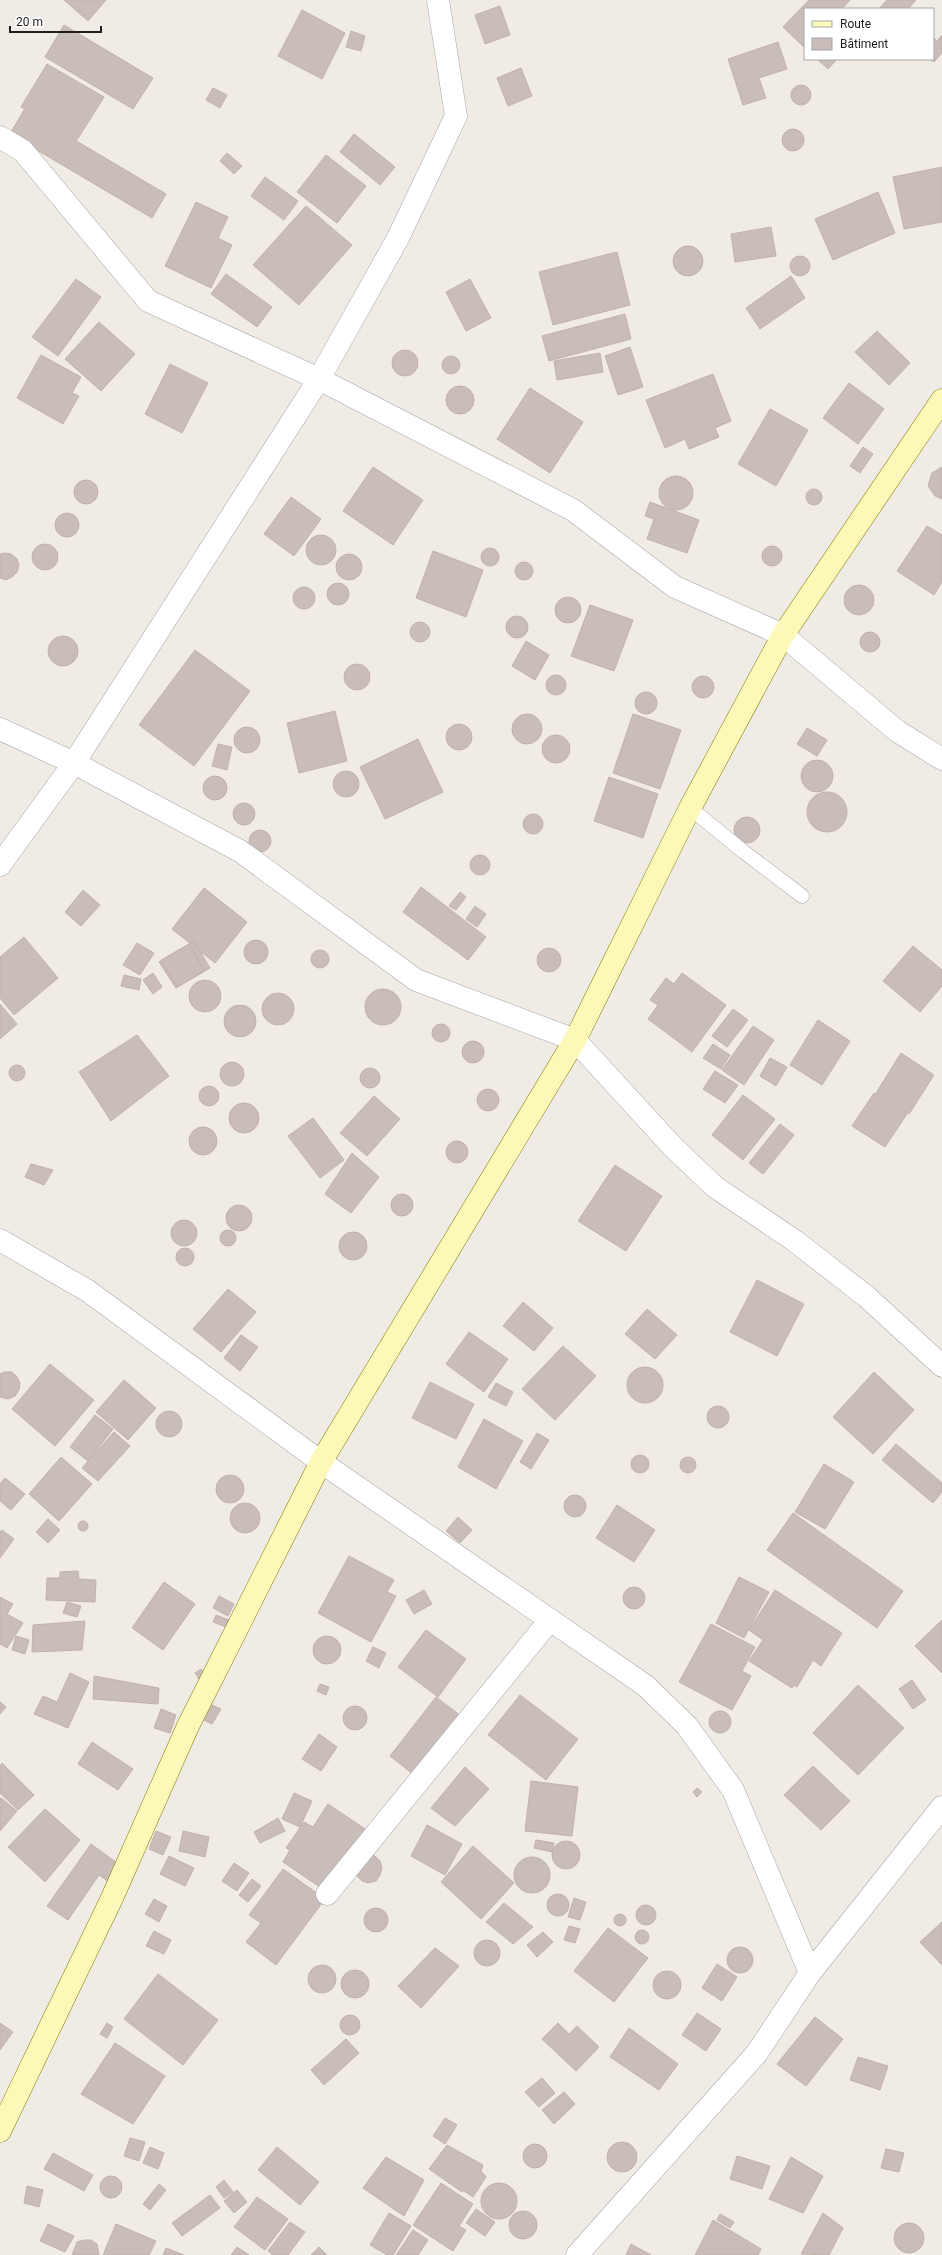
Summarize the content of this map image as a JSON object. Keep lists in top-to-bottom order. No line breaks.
{"legend":["Route","Bâtiment"],"scale_bar":"20 m"}
